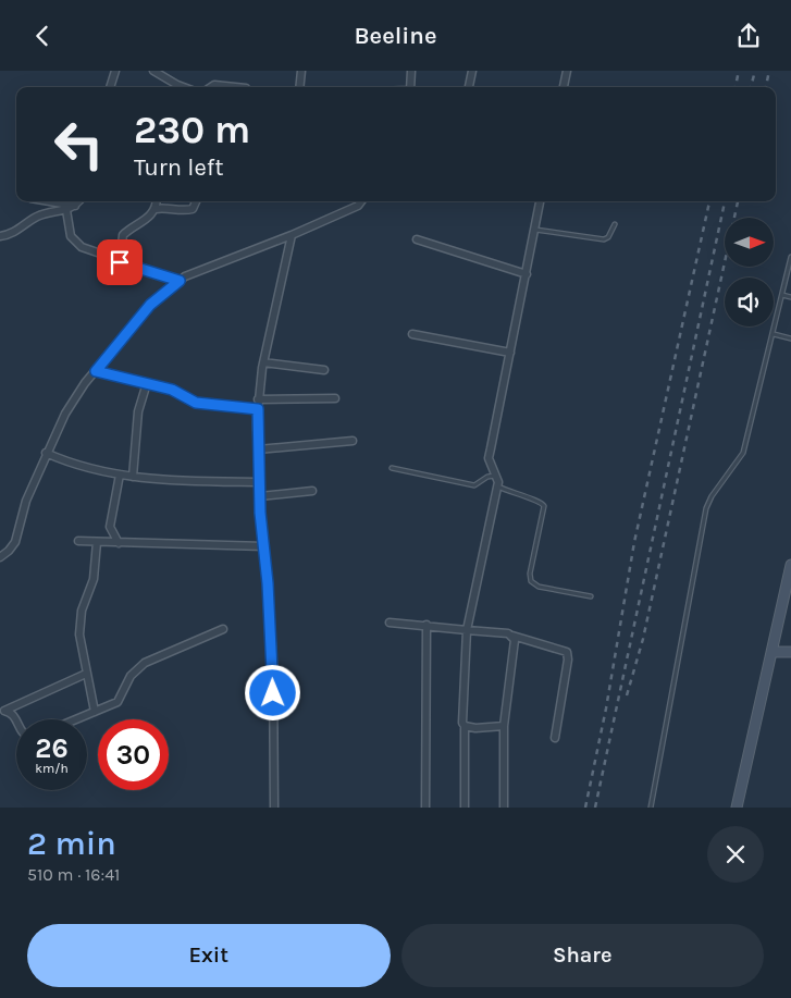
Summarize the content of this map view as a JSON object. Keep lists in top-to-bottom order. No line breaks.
{"north":"right","page":{"header":"Beeline","turn":["230 m","Turn left"],"speed":"26 km/h","limit":"30","heading":["2 min","510 m · 16:41"],"buttons":["Exit","Share"]}}
